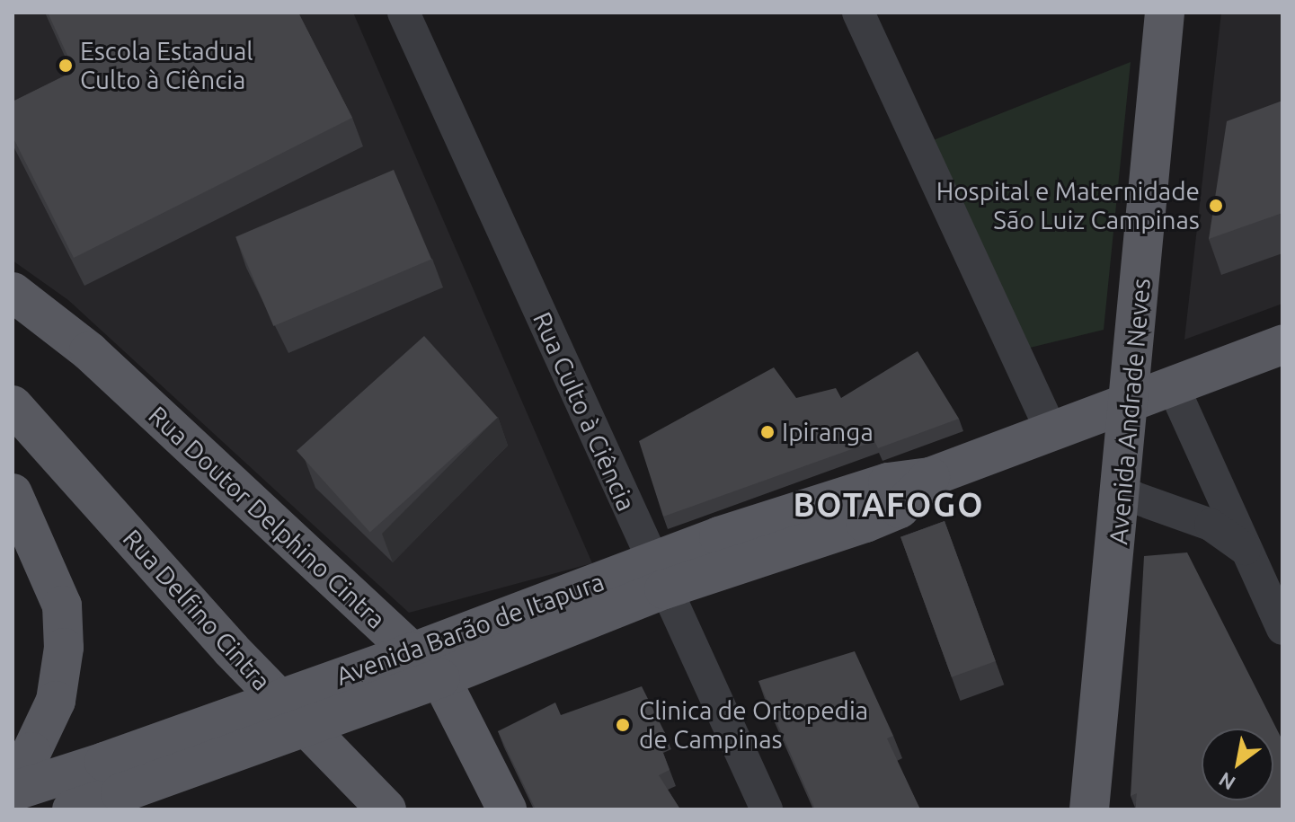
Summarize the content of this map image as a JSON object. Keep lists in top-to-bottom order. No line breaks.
{"streets":{"main road":["Avenida Andrade Neves","Rua Doutor Delphino Cintra","Rua Delfino Cintra","Avenida Barão de Itapura"],"street":["Rua Culto à Ciência"]},"crossings":[["Rua Culto à Ciência","Avenida Barão de Itapura"],["Avenida Andrade Neves","Avenida Barão de Itapura"],["Rua Doutor Delphino Cintra","Avenida Barão de Itapura"]],"districts":["BOTAFOGO"],"places":["Escola Estadual Culto à Ciência","Hospital e Maternidade São Luiz Campinas","Ipiranga","Clinica de Ortopedia de Campinas"],"north":"bottom left"}
